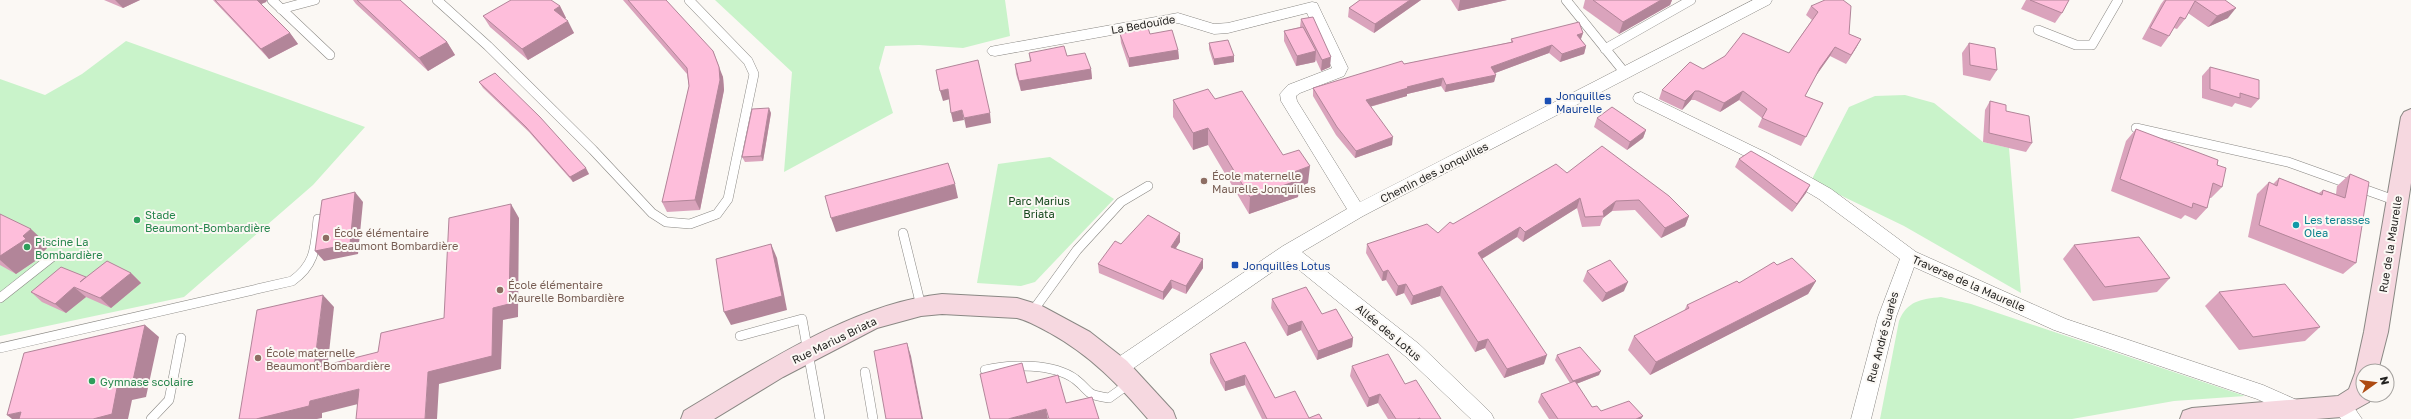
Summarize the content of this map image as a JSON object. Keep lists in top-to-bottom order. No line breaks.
{"streets":{"street":["La Bedouïde","Chemin des Jonquilles","Rue de la Maurelle","Traverse de la Maurelle","Allée des Lotus","Rue André Suarès","Rue Marius Briata"]},"crossings":[["La Bedouïde","Chemin des Jonquilles"],["Chemin des Jonquilles","Allée des Lotus"],["Chemin des Jonquilles","Rue Marius Briata"],["Traverse de la Maurelle","Rue André Suarès"]],"parks":["Parc Marius Briata"],"places":{"transit":["Jonquilles Maurelle","Jonquilles Lotus"],"other":["École maternelle Maurelle Jonquilles","Stade Beaumont-Bombardière","Les terasses Olea","École élémentaire Beaumont Bombardière","Piscine La Bombardière","École élémentaire Maurelle Bombardière","École maternelle Beaumont Bombardière","Gymnase scolaire"]},"north":"right"}
